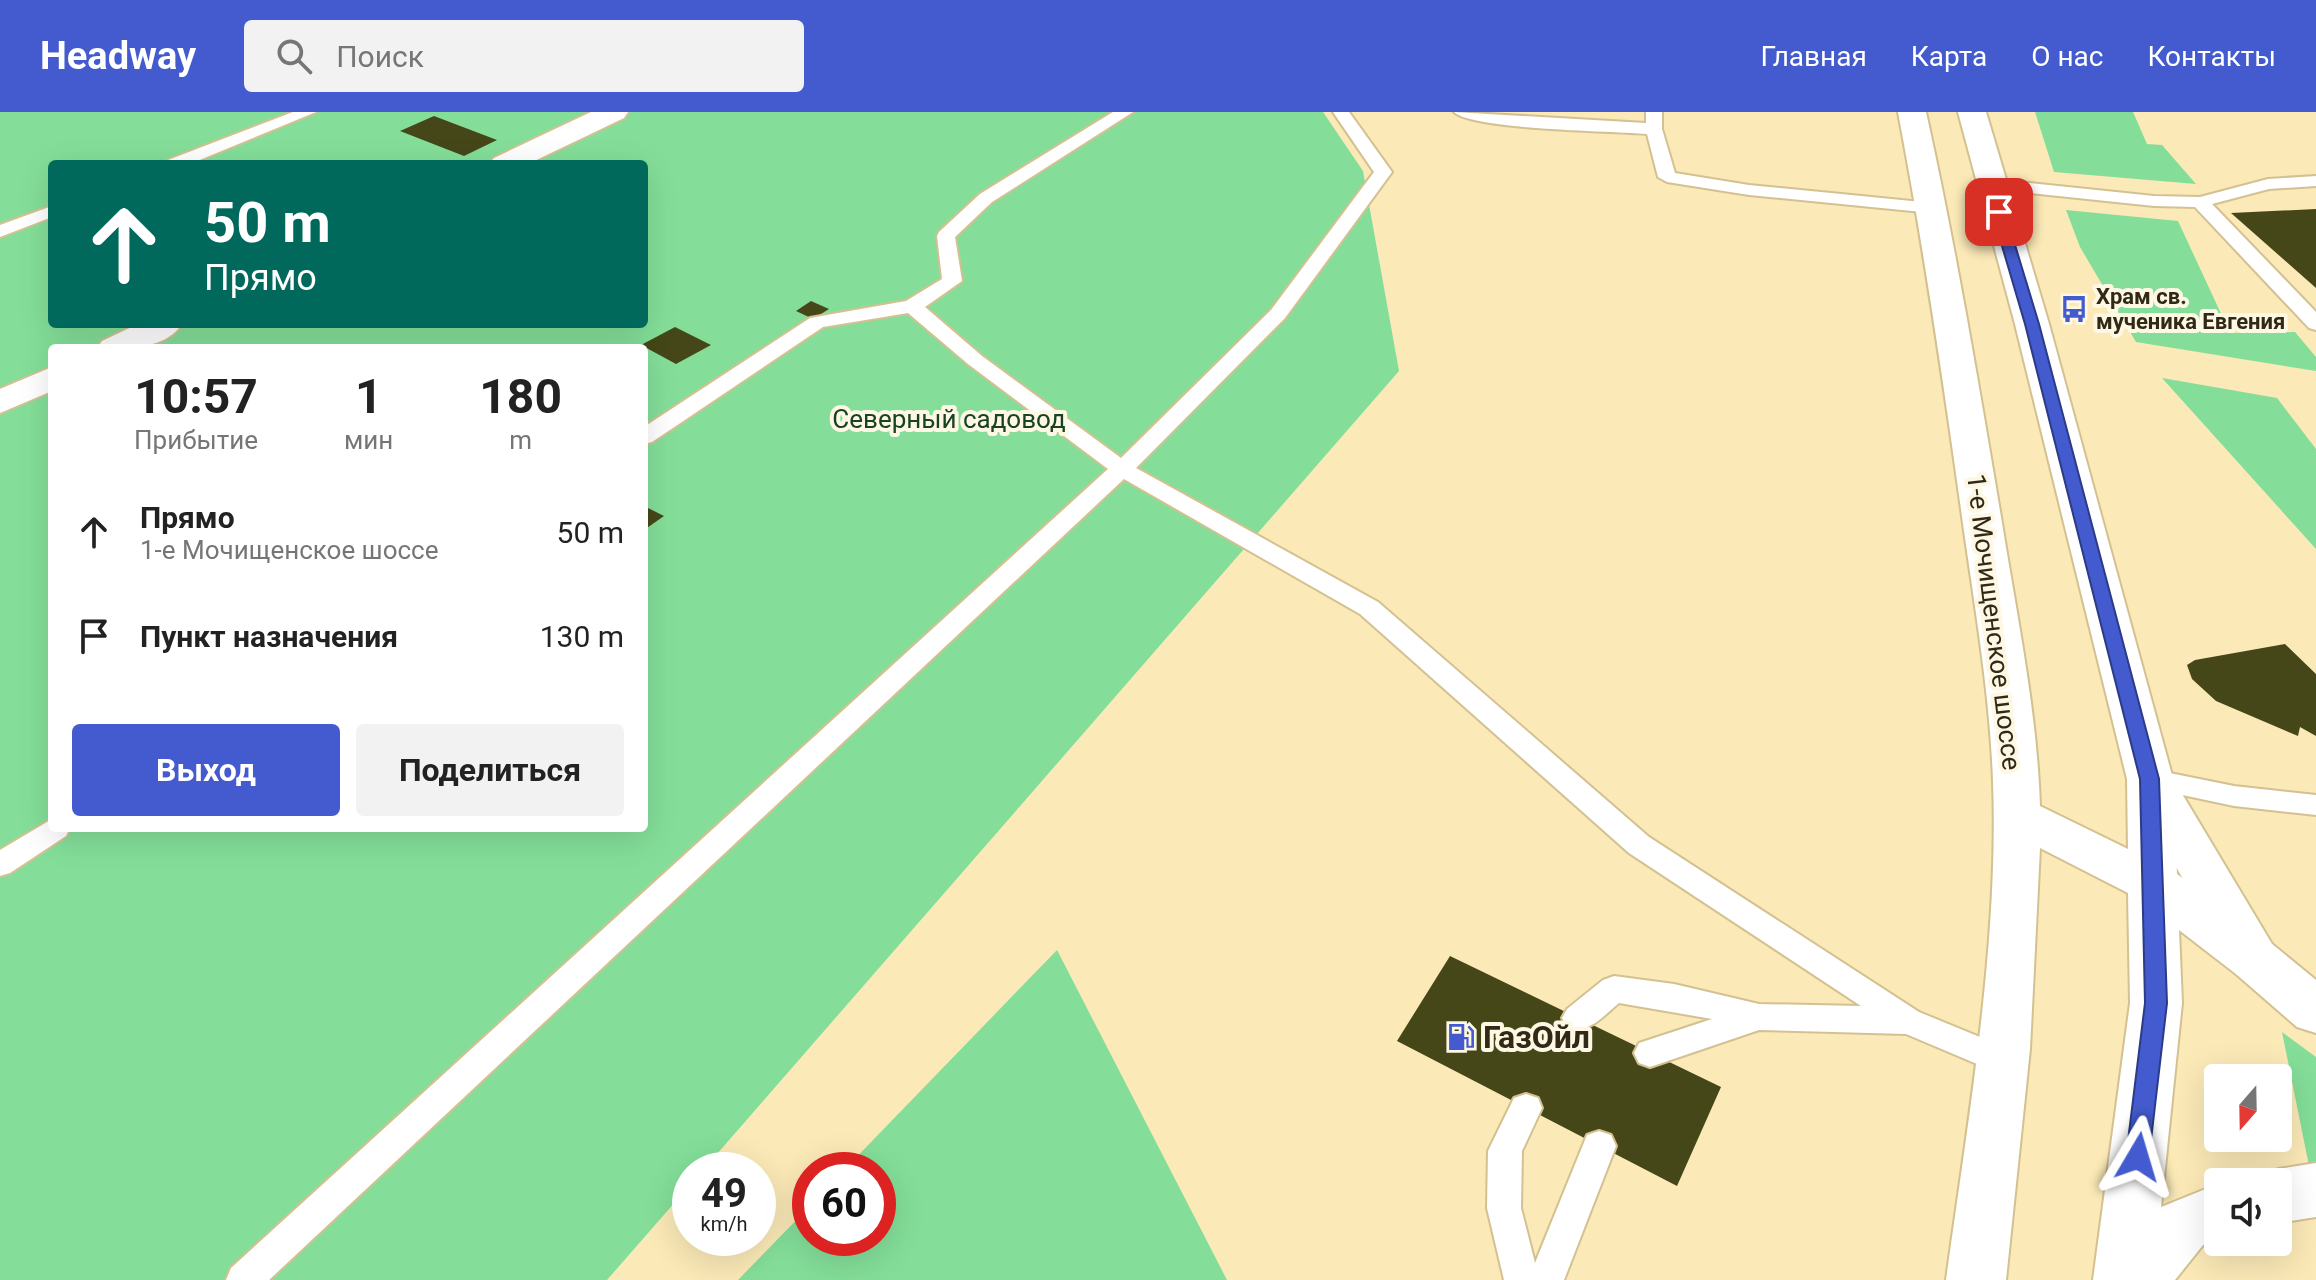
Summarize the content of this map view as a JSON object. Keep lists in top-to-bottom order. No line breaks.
{"streets":{"main road":["1-е Мочищенское шоссе"]},"parks":["Северный садовод"],"places":{"bus stop":["Храм св. мученика Евгения"],"fuel station":["ГазОйл"]},"north":"bottom","page":{"header":"Headway","search":"Поиск","nav":["Главная","Карта","О нас","Контакты"],"turn":["50 m","Прямо"],"eta":["10:57","Прибытие","1","мин","180","m"],"list":[{"name":"Прямо","note":"1-е Мочищенское шоссе","value":"50 m"},{"name":"Пункт назначения","value":"130 m"}],"buttons":["Выход","Поделиться"],"speed":"49 km/h","limit":"60"}}
